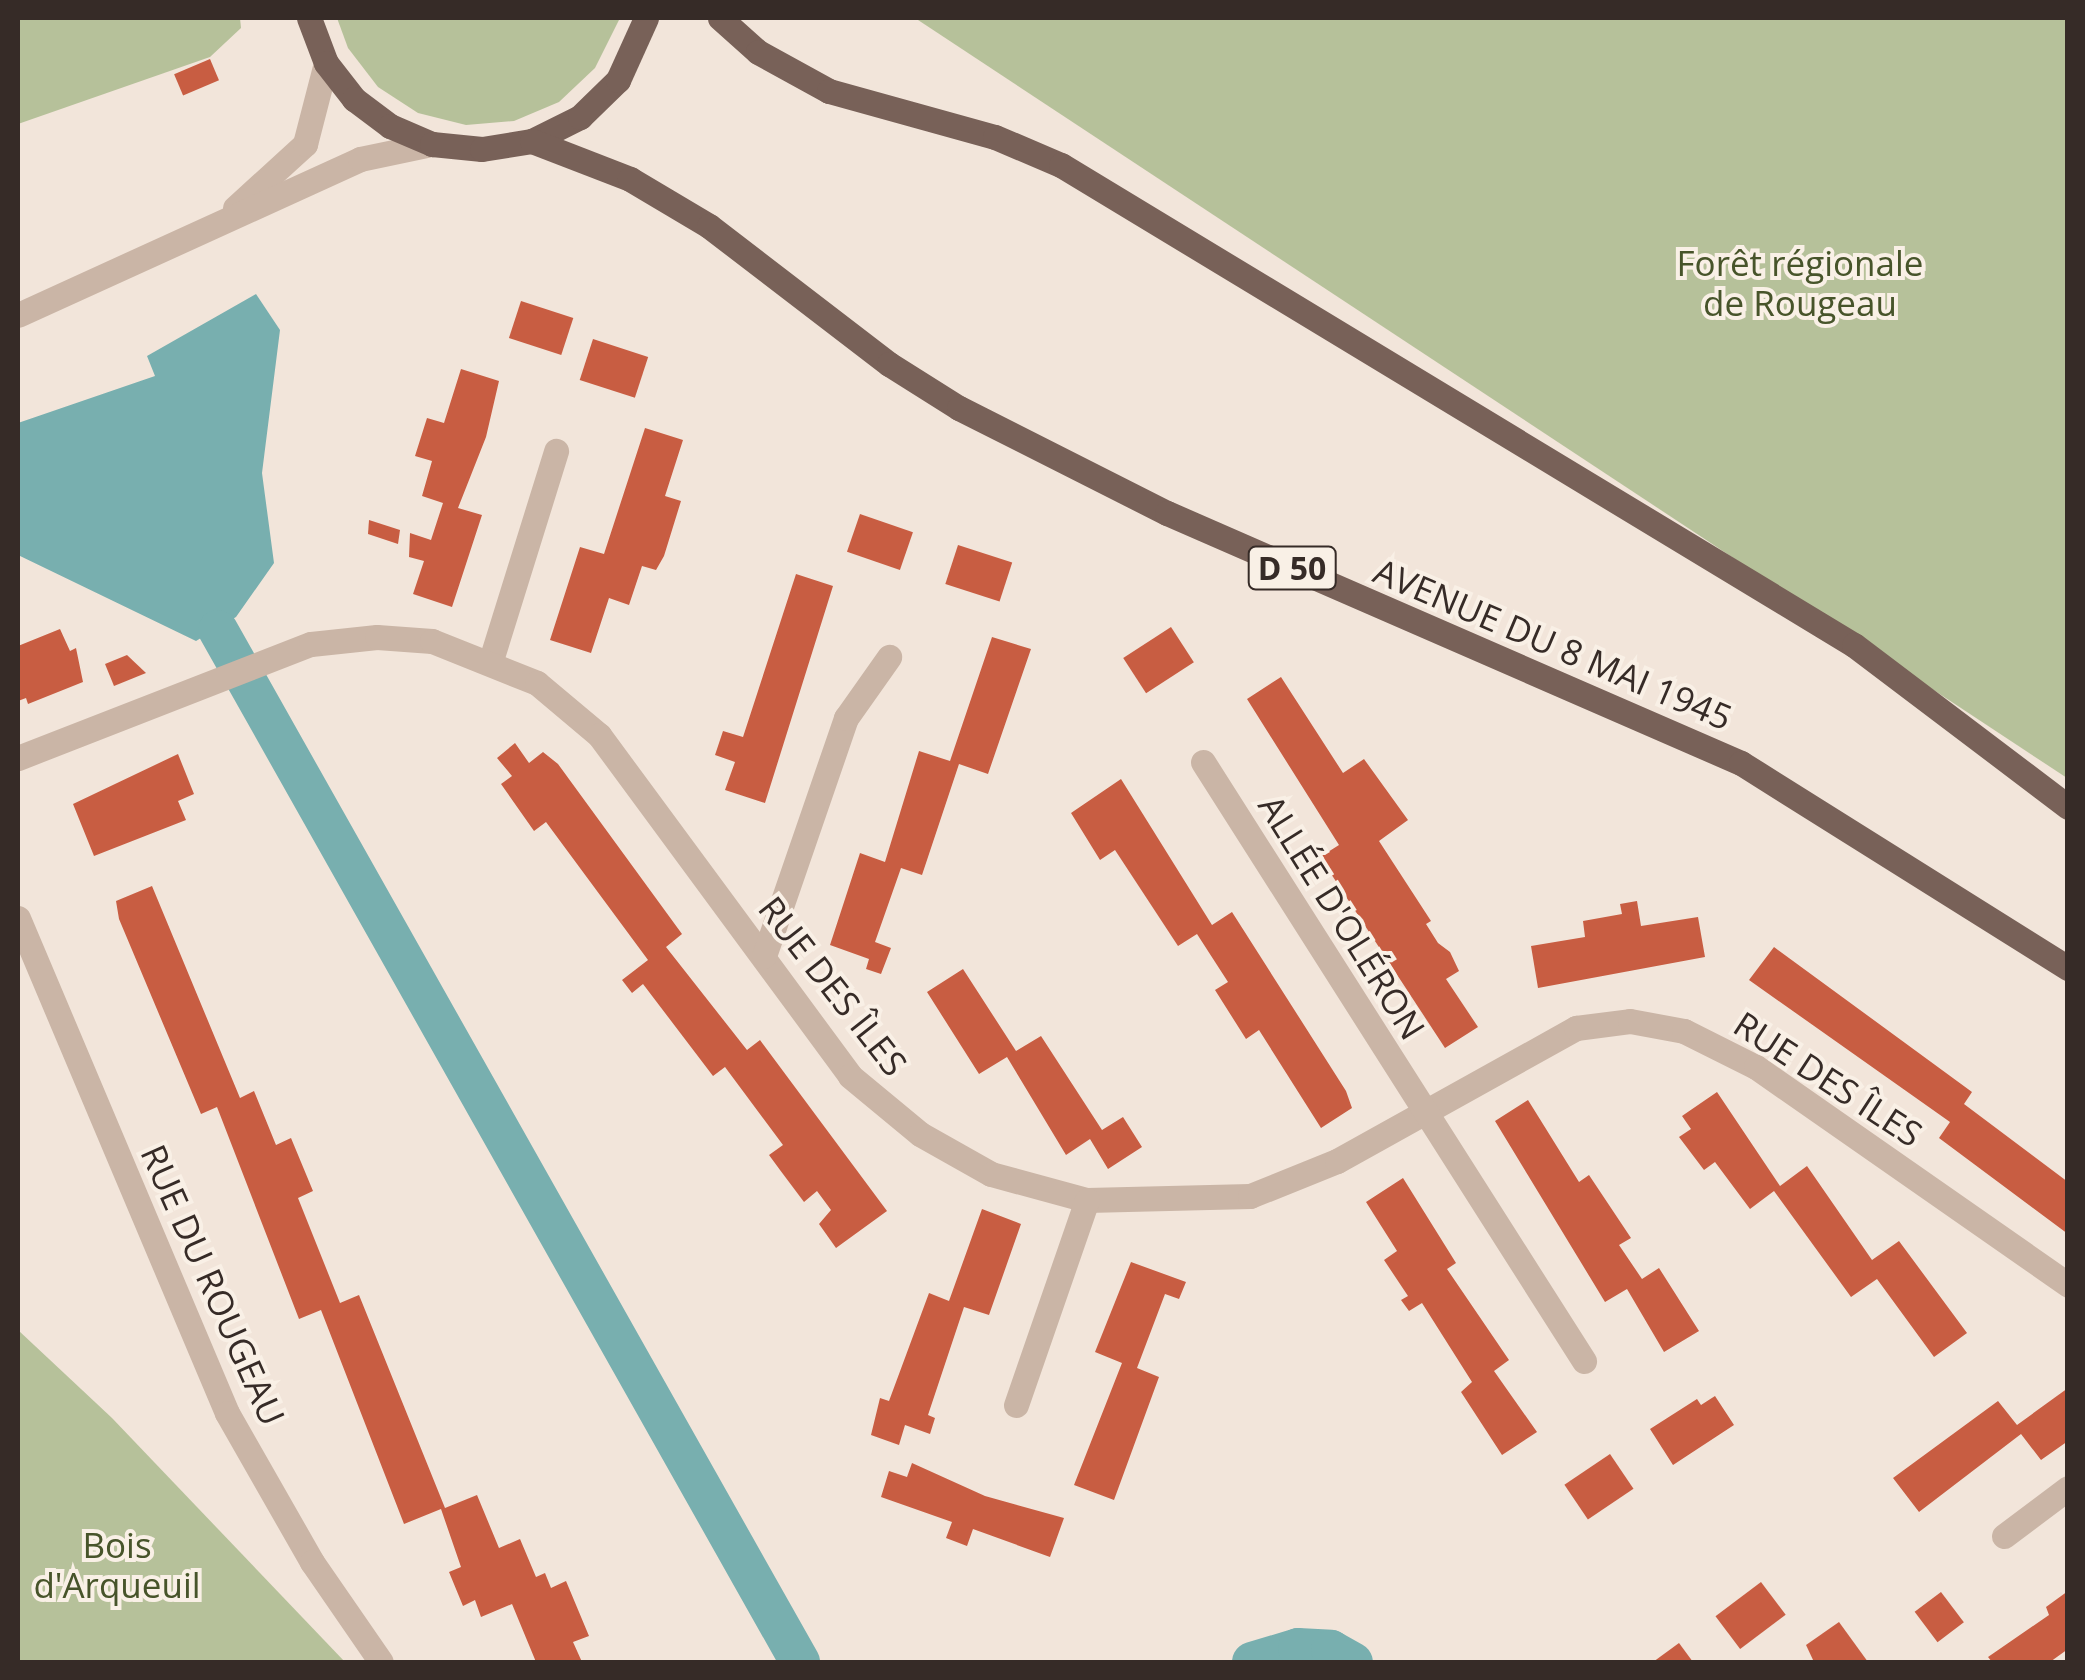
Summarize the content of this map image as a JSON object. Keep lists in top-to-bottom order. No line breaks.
{"streets":{"main road":["D 50","AVENUE DU 8 MAI 1945"],"street":["ALLÉE D'OLÉRON","RUE DES ÎLES","RUE DU ROUGEAU"]},"crossings":[["ALLÉE D'OLÉRON","RUE DES ÎLES"]],"parks":["Forêt régionale de Rougeau","Bois d'Arqueuil"]}
